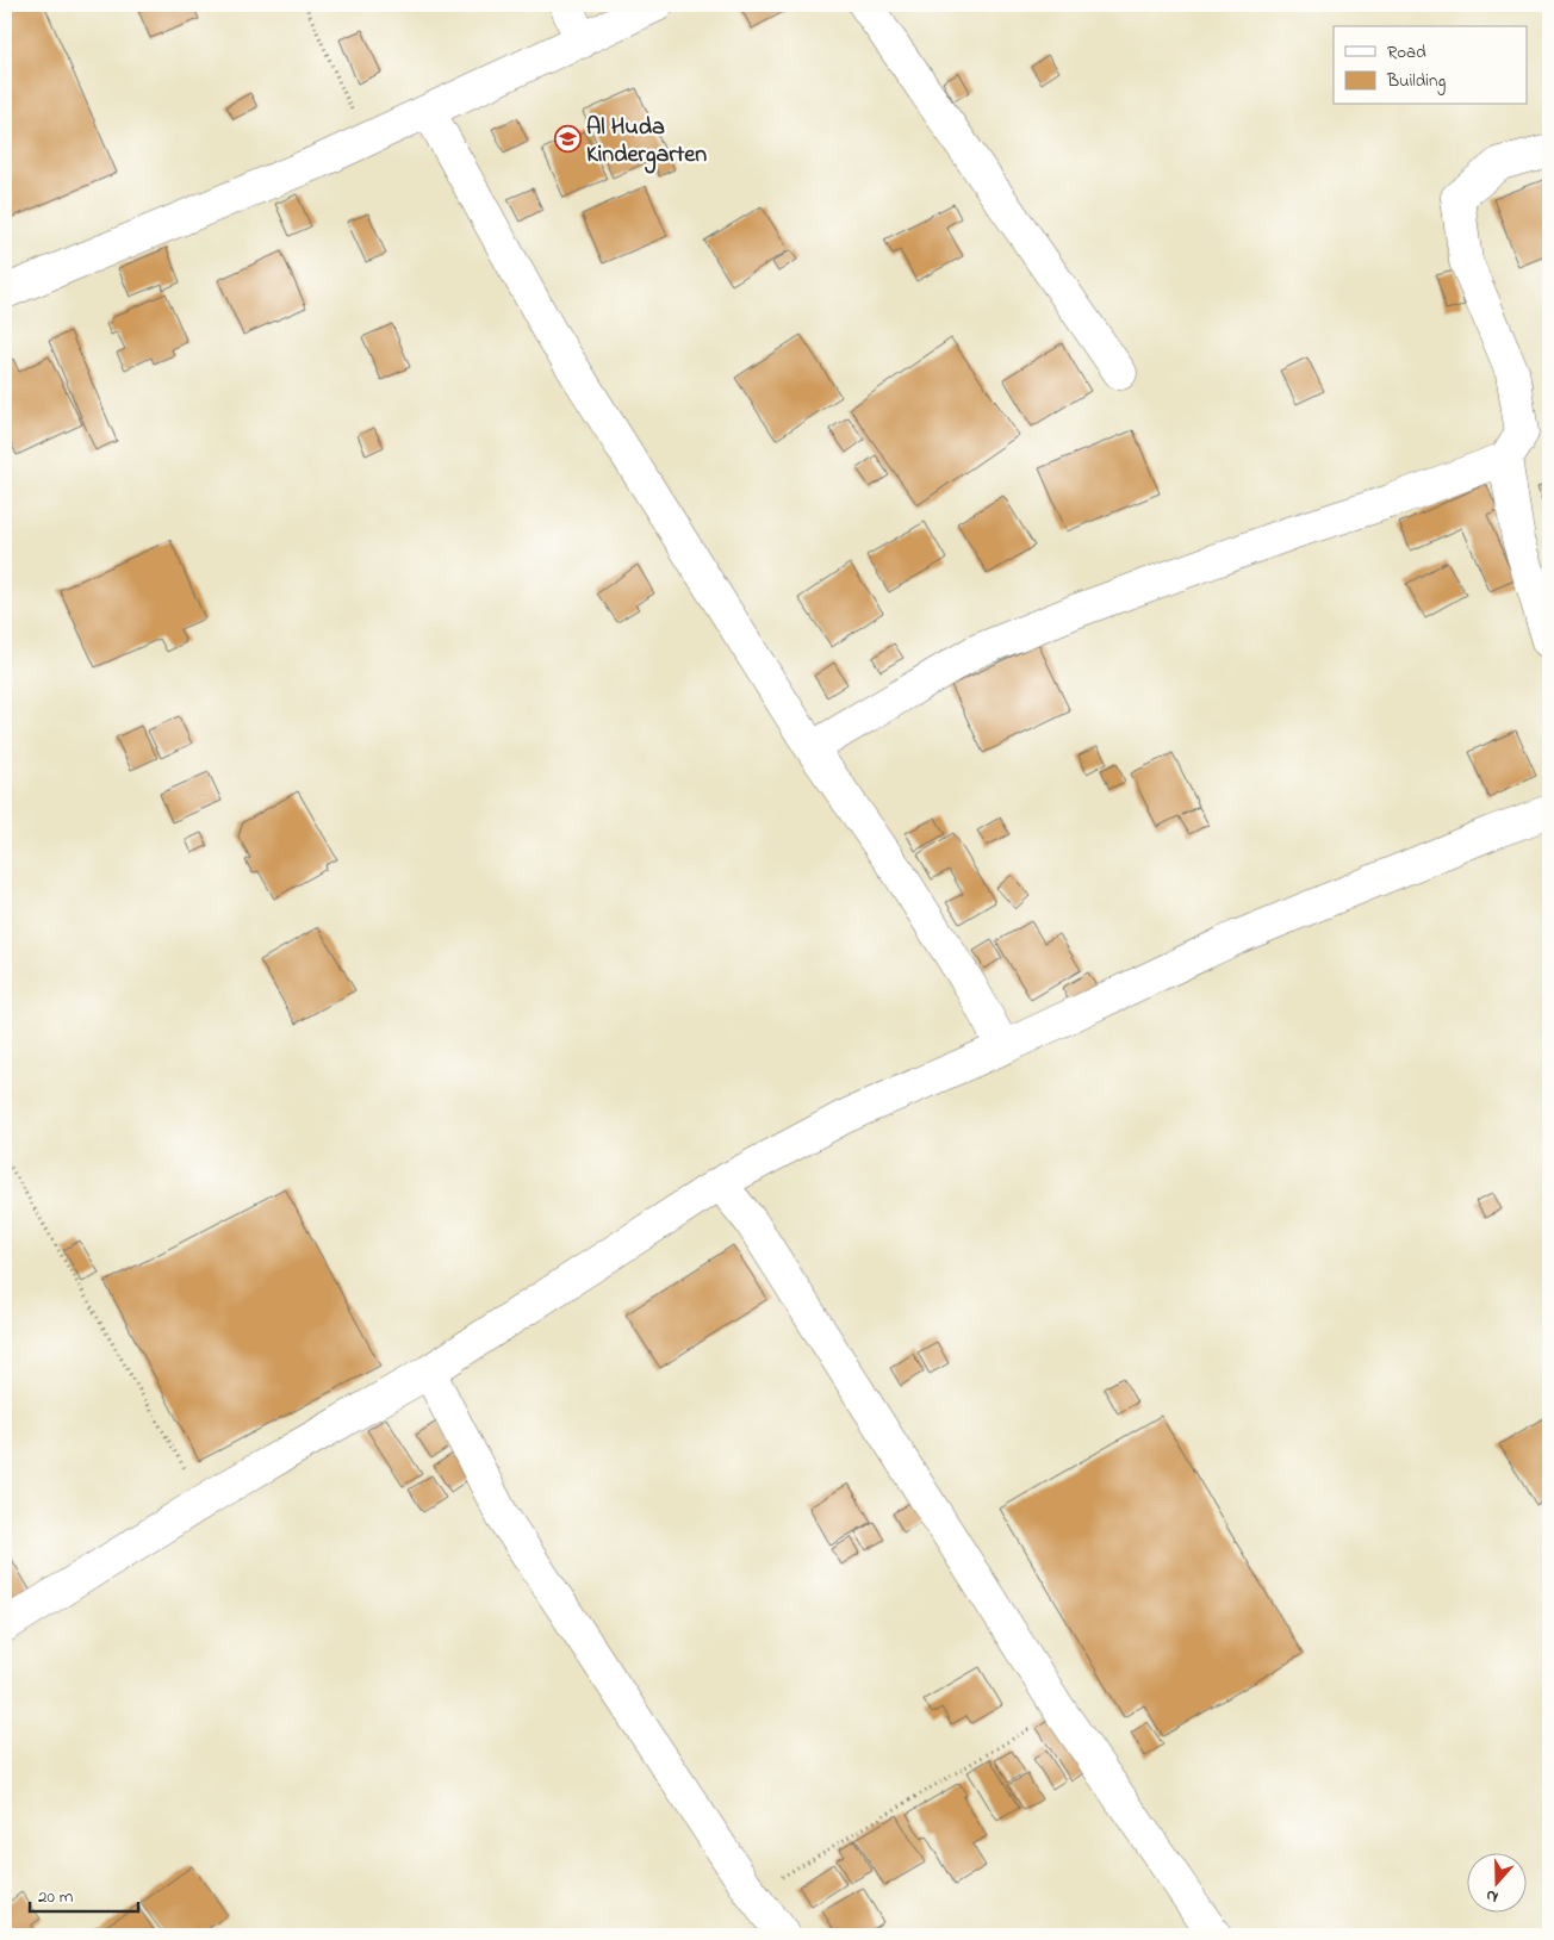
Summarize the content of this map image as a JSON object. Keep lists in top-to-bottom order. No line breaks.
{"places":{"school or university":["Al Huda Kindergarten"]},"legend":["Road","Building"],"scale_bar":"20 m","north":"bottom"}
